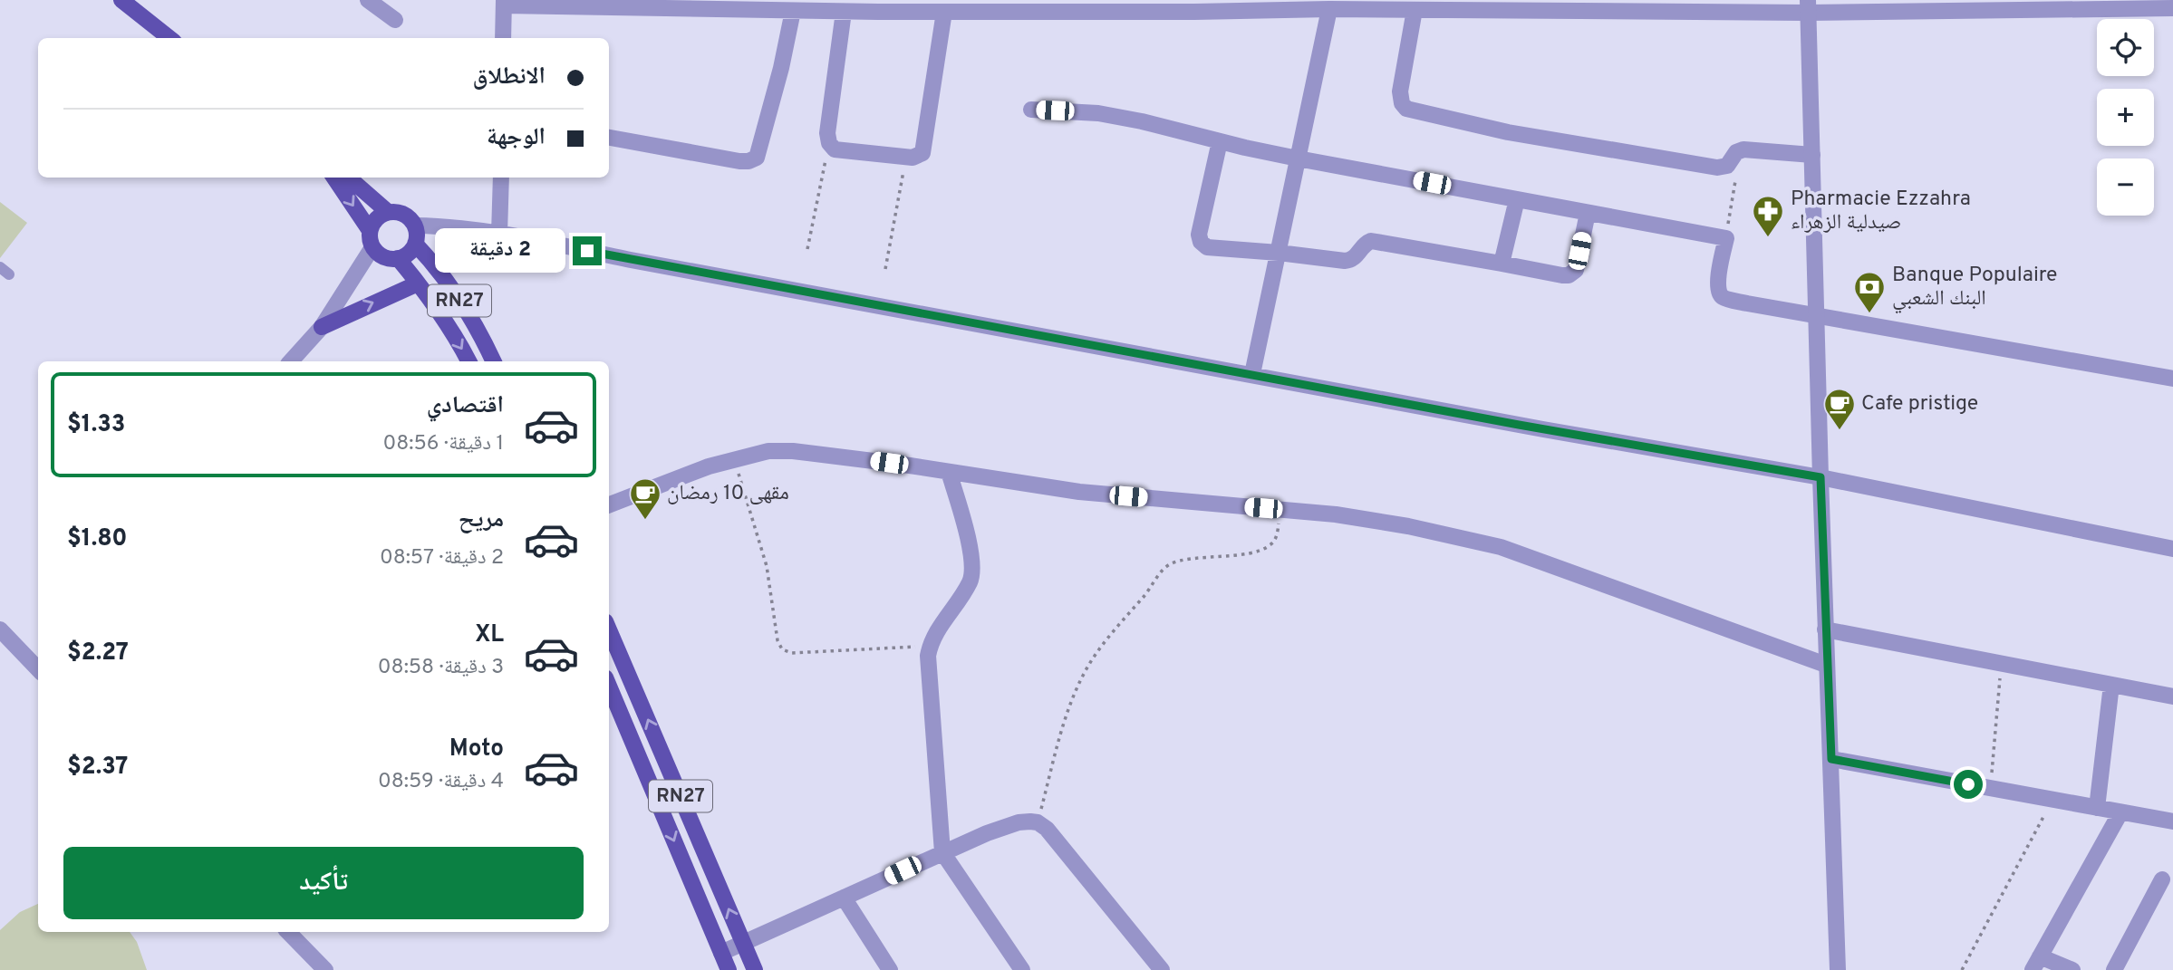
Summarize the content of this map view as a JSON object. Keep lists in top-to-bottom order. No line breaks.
{"streets":{"main road":["RN27"]},"places":{"pharmacy":["Pharmacie Ezzahra صيدلية الزهراء"],"bank":["Banque Populaire البنك الشعبي"],"cafe":["Cafe pristige","مقهى 10 رمضان"]},"page":{"map_buttons":["+","−"],"banner":["الانطلاق","الوجهة"],"bubble":"2 دقيقة","list":[{"name":"اقتصادي","note":"1 دقيقة · 08:56","value":"$1.33"},{"name":"مريح","note":"2 دقيقة · 08:57","value":"$1.80"},{"name":"XL","note":"3 دقيقة · 08:58","value":"$2.27"},{"name":"Moto","note":"4 دقيقة · 08:59","value":"$2.37"}],"buttons":"تأكيد"}}
